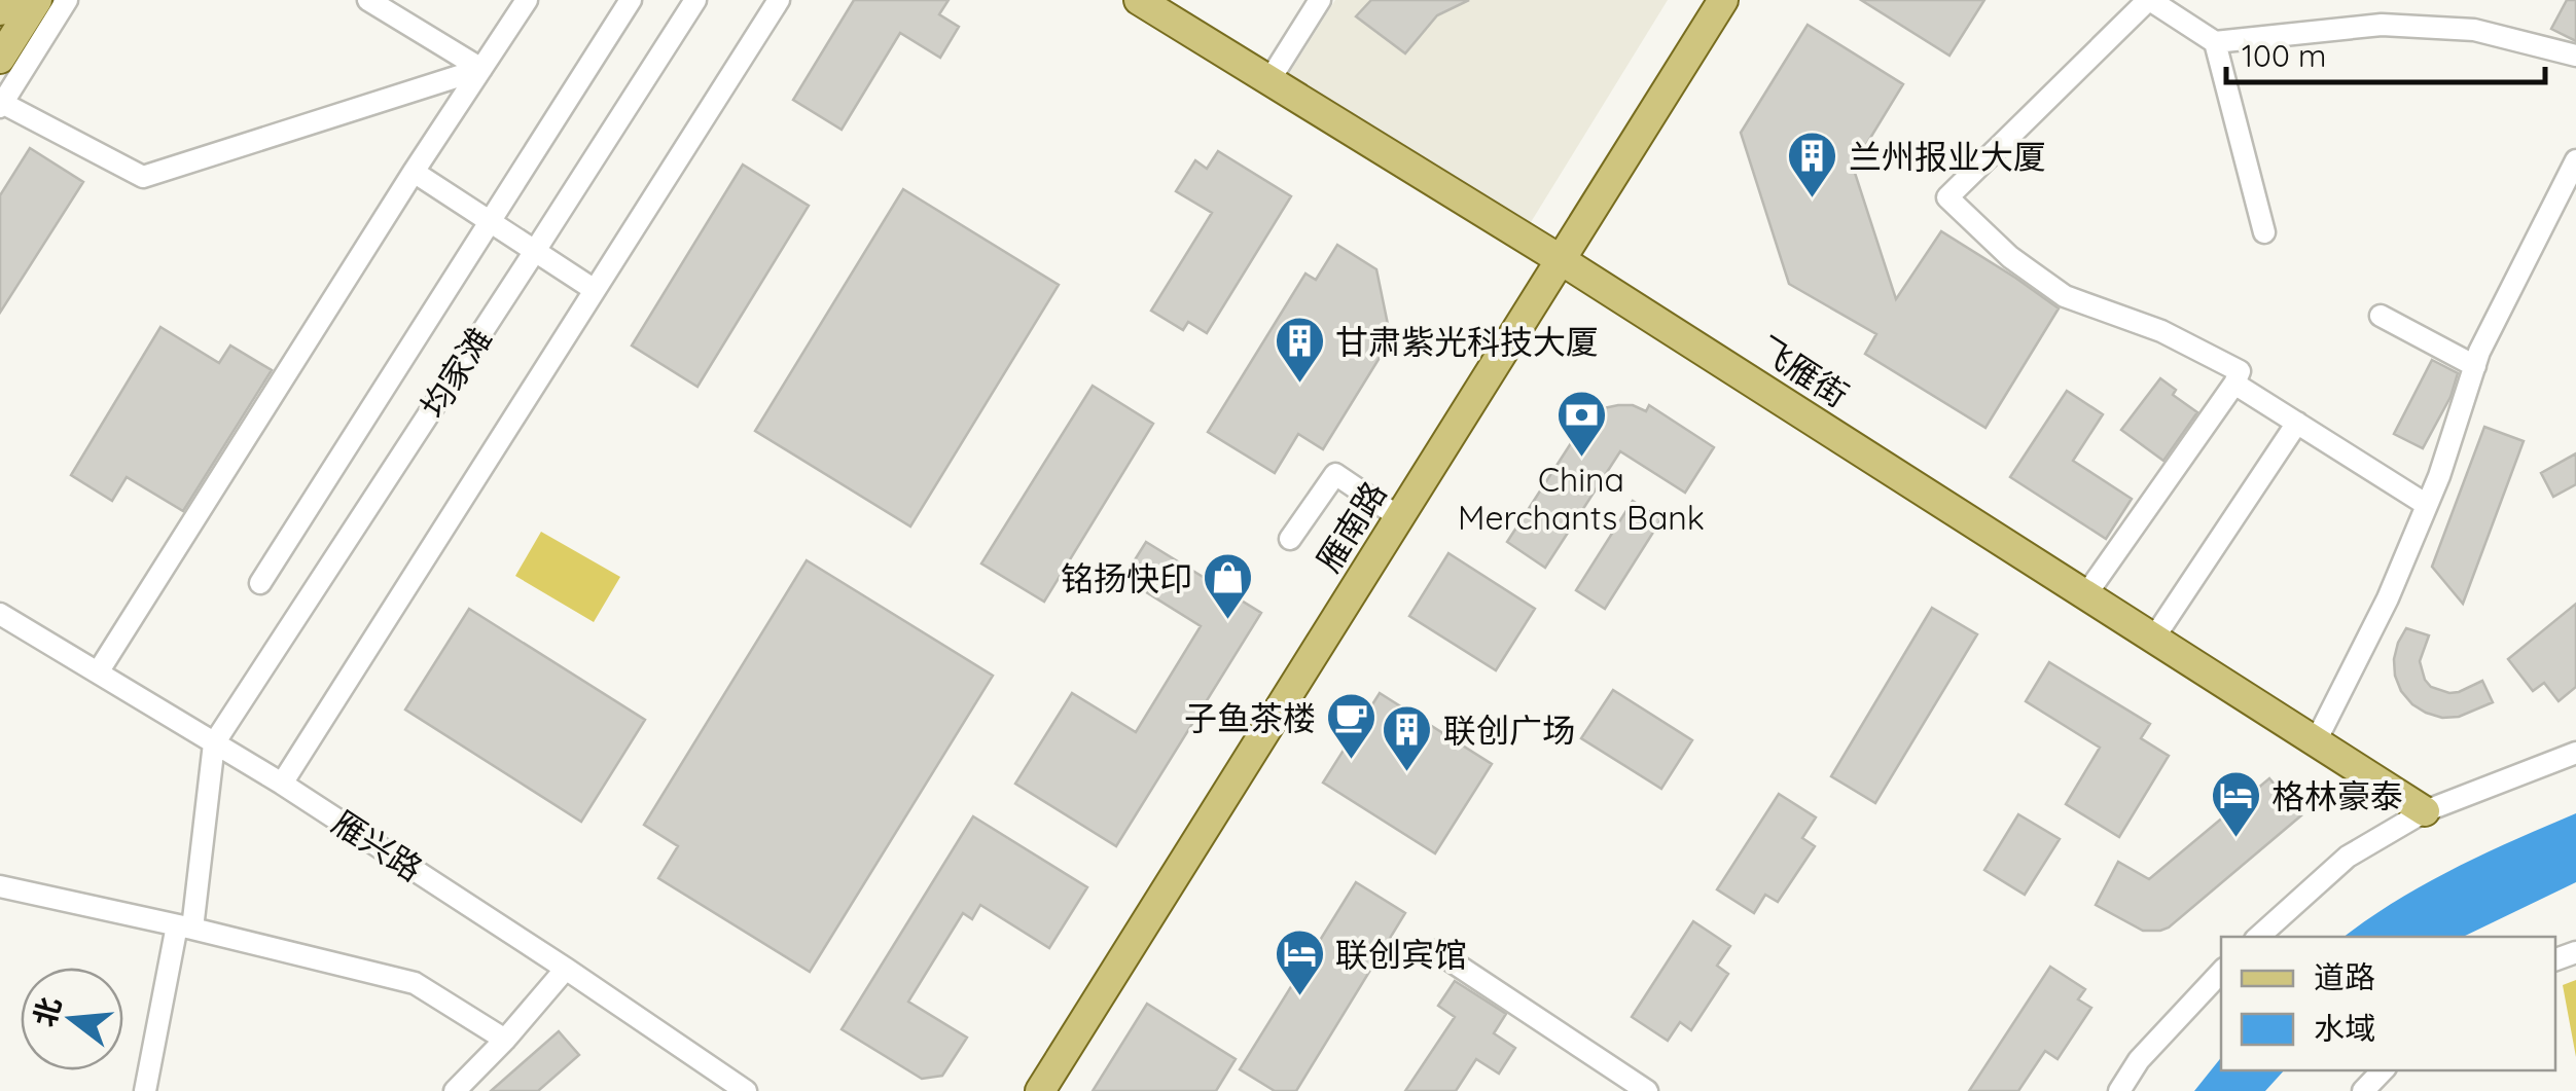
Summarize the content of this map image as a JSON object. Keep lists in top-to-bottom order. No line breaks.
{"streets":{"main road":["飞雁街","雁南路"],"street":["均家滩","雁兴路"]},"crossings":[["飞雁街","雁南路"],["均家滩","雁兴路"]],"places":{"building":["兰州报业大厦","甘肃紫光科技大厦","联创广场"],"bank":["China Merchants Bank"],"shop":["铭扬快印"],"cafe":["子鱼茶楼"],"hotel":["格林豪泰","联创宾馆"]},"legend":["道路","水域"],"scale_bar":"100 m","north":"left"}
